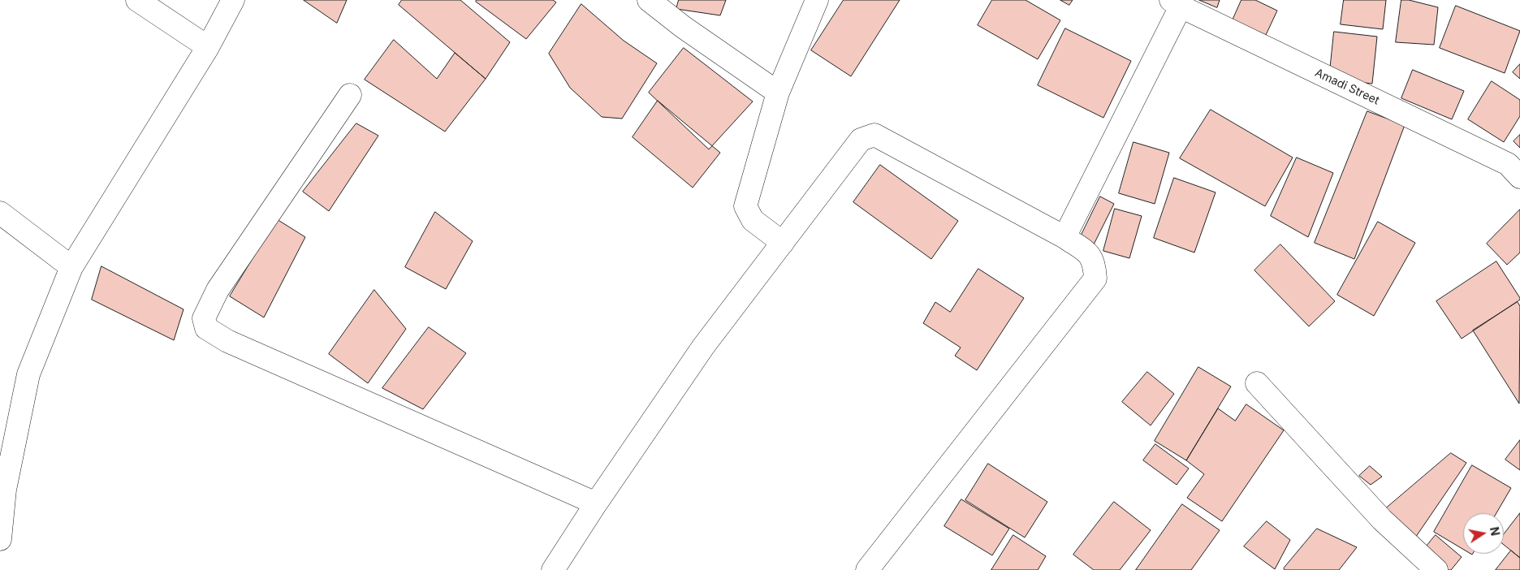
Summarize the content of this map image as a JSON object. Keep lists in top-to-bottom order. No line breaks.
{"streets":{"street":["Amadi Street"]},"north":"right"}
